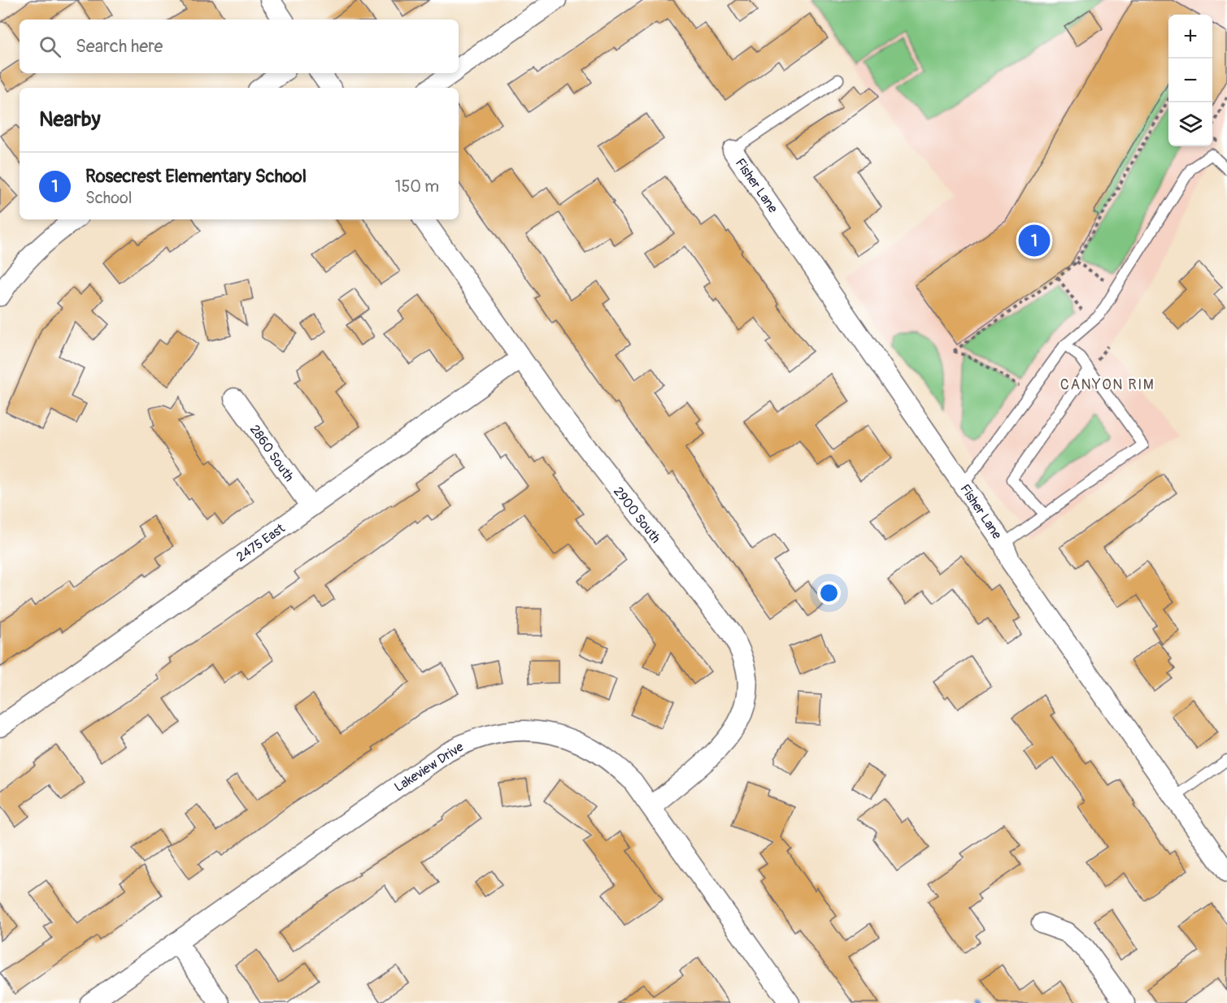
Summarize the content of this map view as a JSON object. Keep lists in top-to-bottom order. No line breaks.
{"streets":{"street":["Fisher Lane","2860 South","2900 South","2475 East","Lakeview Drive"]},"crossings":[["2860 South","2475 East"],["2900 South","2475 East"],["2900 South","Lakeview Drive"]],"districts":["CANYON RIM"],"page":{"map_buttons":["+","−"],"search":"Search here","heading":"Nearby","list":[{"mark":"1","name":"Rosecrest Elementary School","note":"School","value":"150 m"}],"pins":"1"}}
